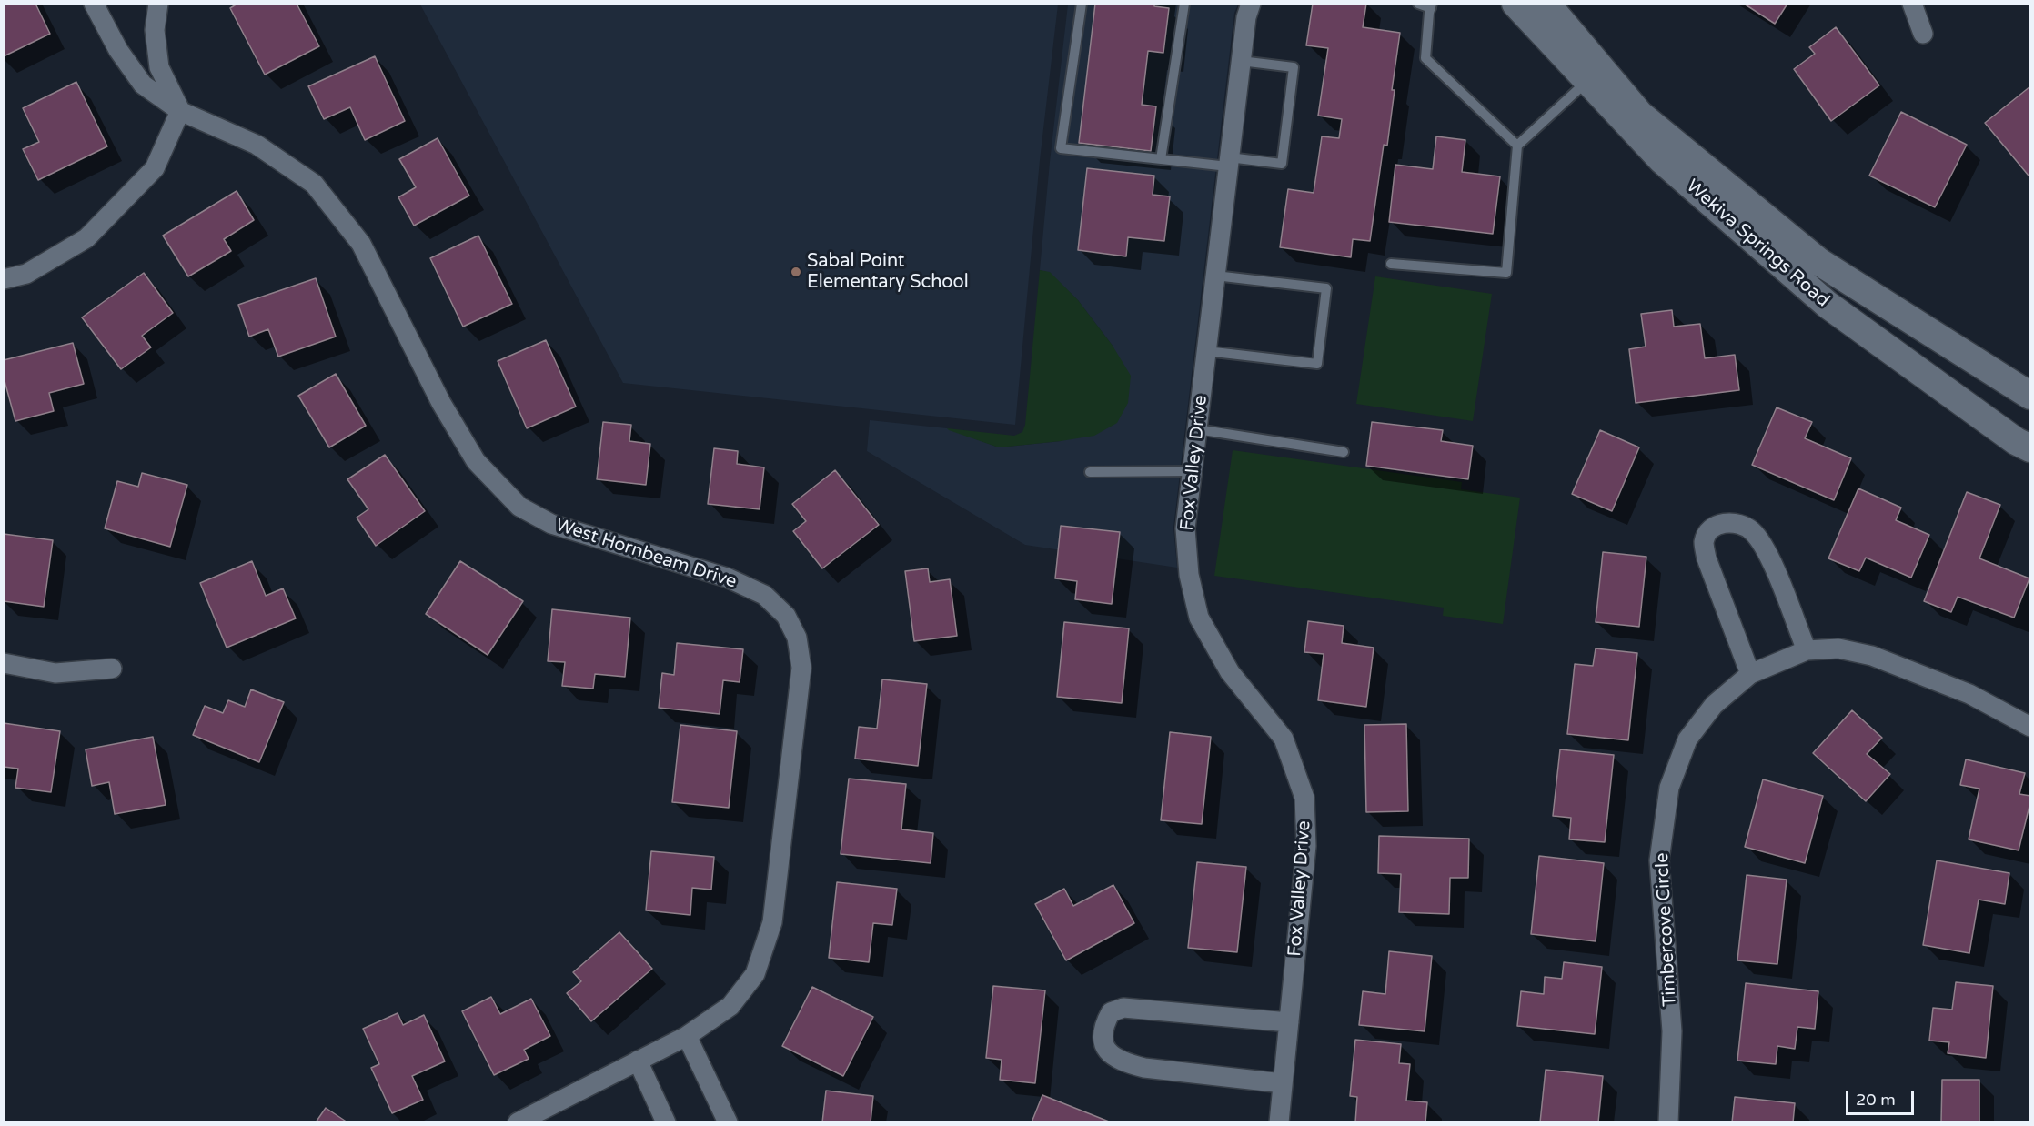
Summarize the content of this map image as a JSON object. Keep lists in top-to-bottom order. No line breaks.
{"streets":{"main road":["Wekiva Springs Road"],"street":["Fox Valley Drive","West Hornbeam Drive","Timbercove Circle"]},"places":["Sabal Point Elementary School"],"scale_bar":"20 m"}
